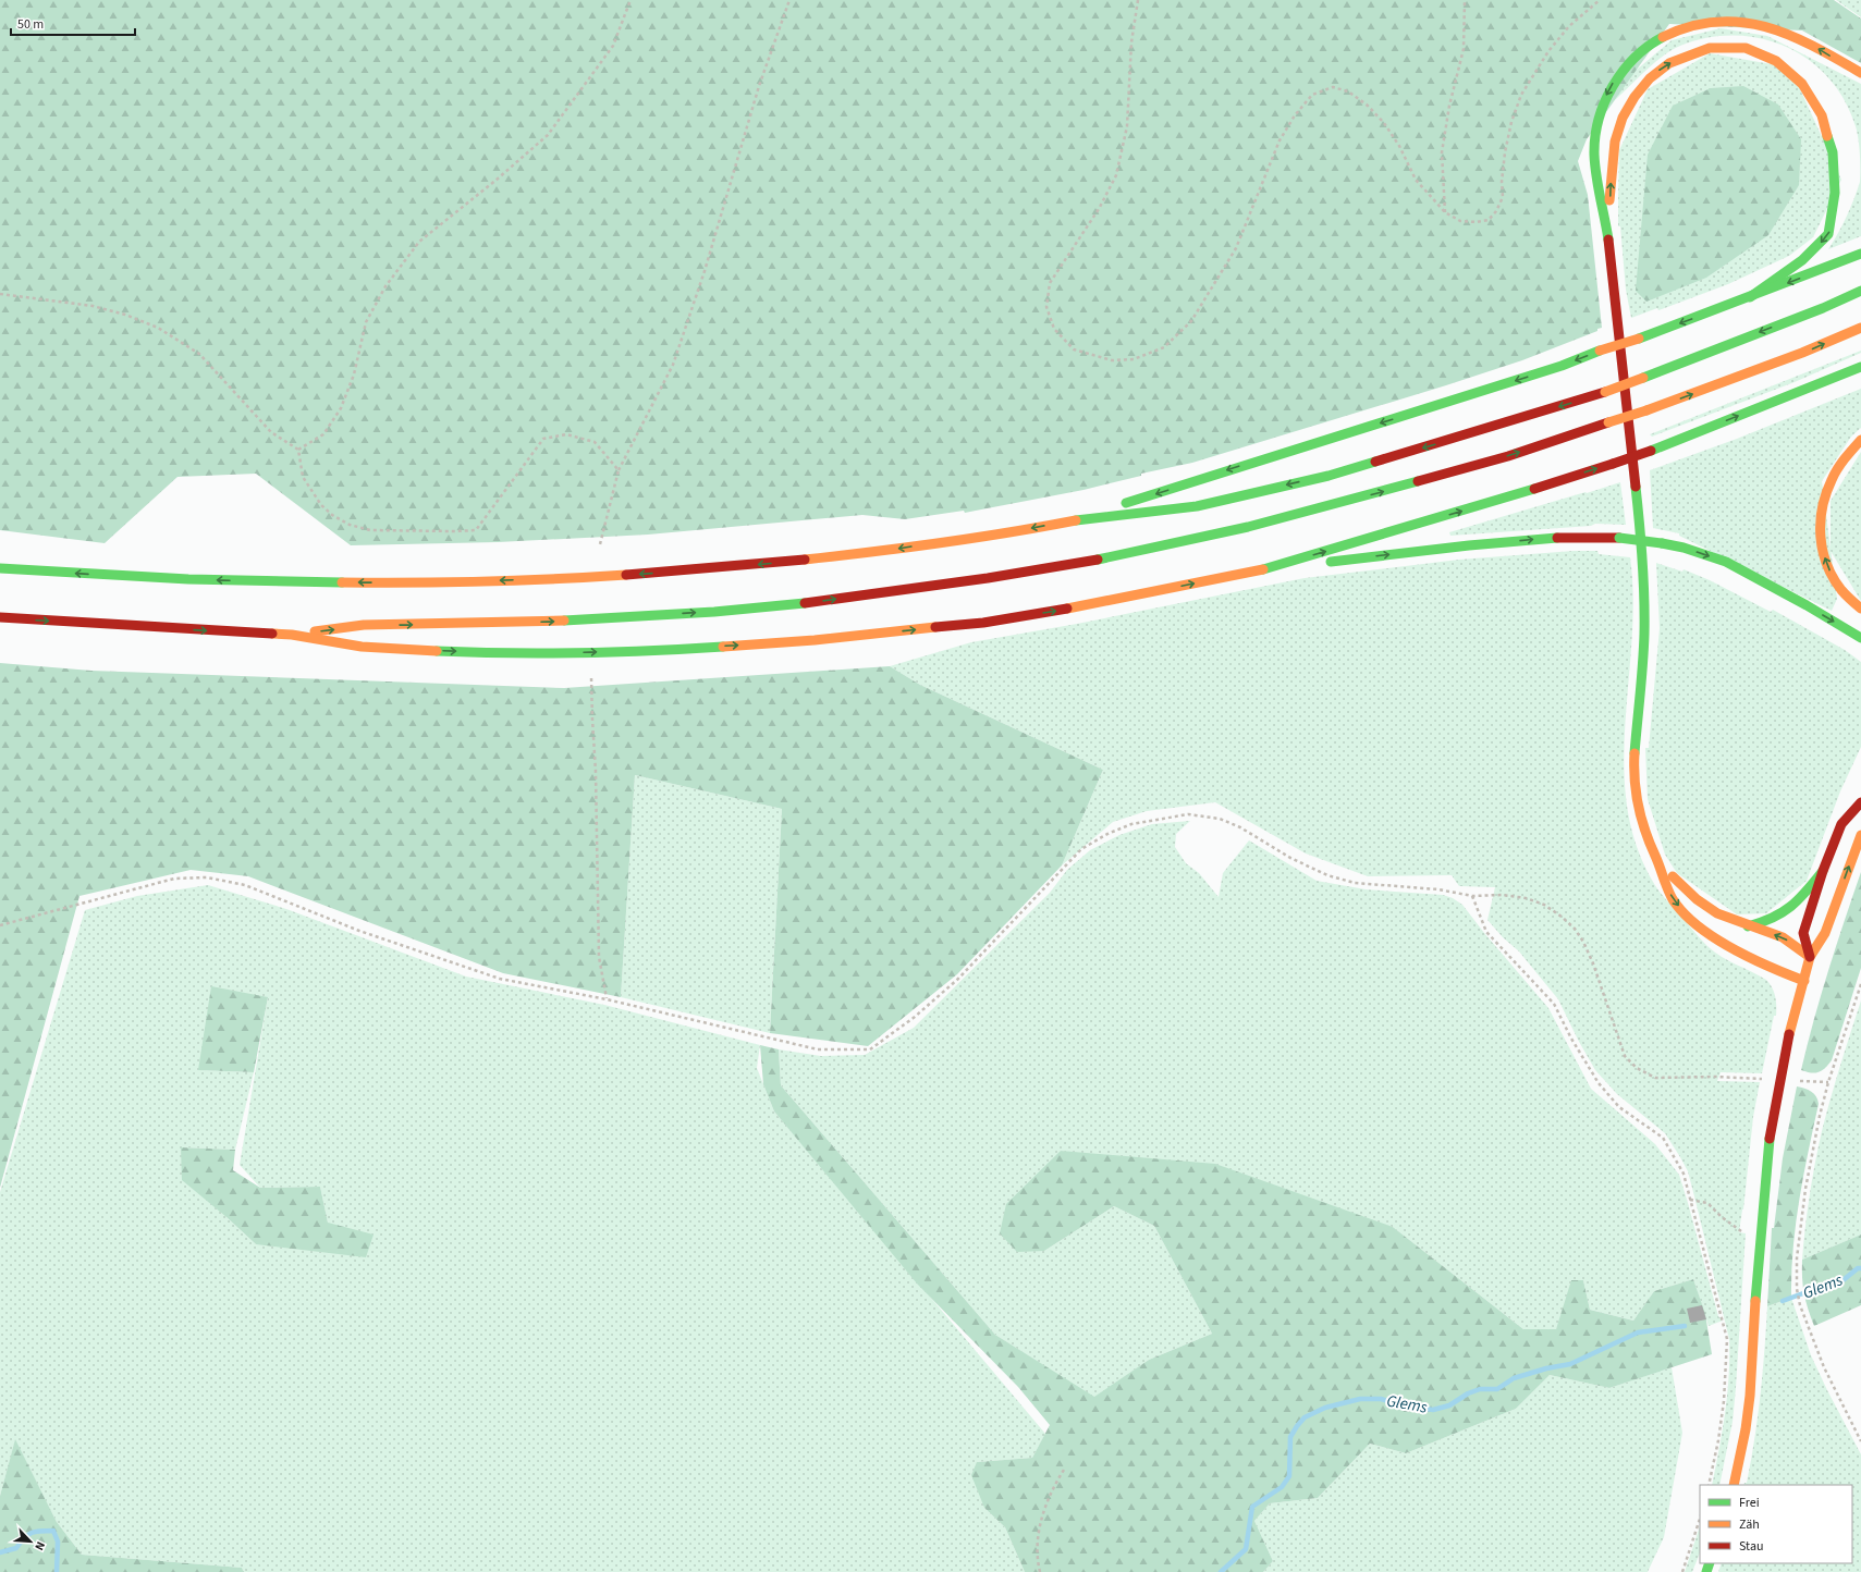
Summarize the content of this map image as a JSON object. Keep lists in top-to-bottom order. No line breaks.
{"water":["Glems"],"legend":["Frei","Zäh","Stau"],"scale_bar":"50 m","north":"bottom right"}
